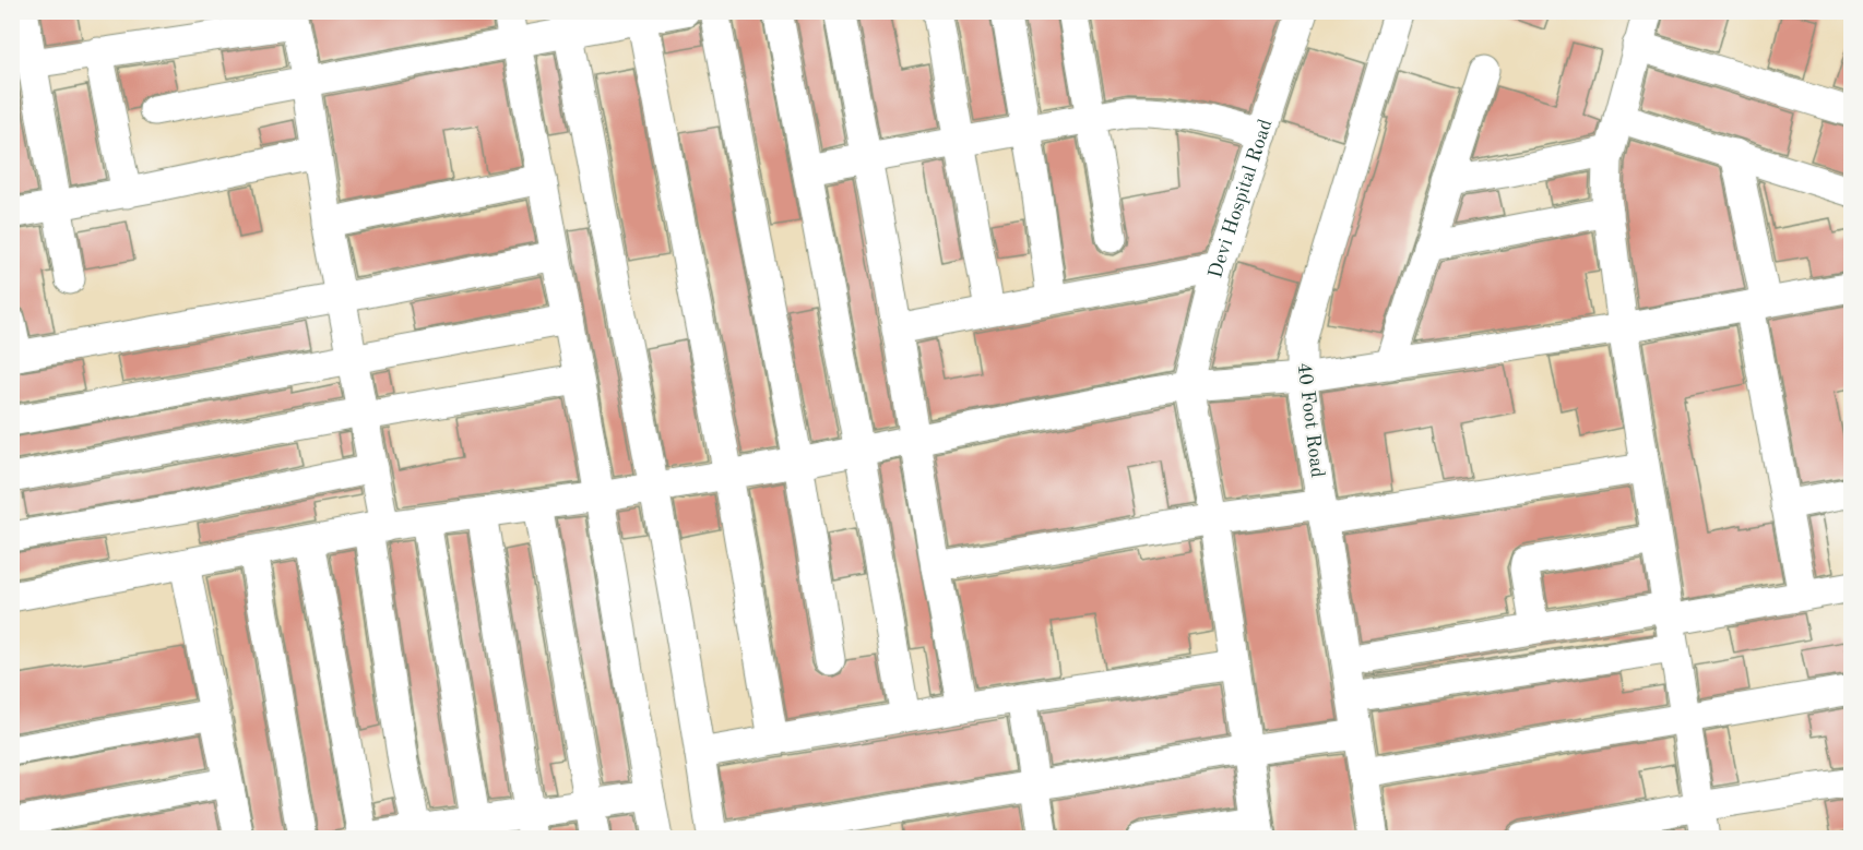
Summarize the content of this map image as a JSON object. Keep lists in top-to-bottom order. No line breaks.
{"streets":{"street":["Devi Hospital Road","40 Foot Road"]}}
